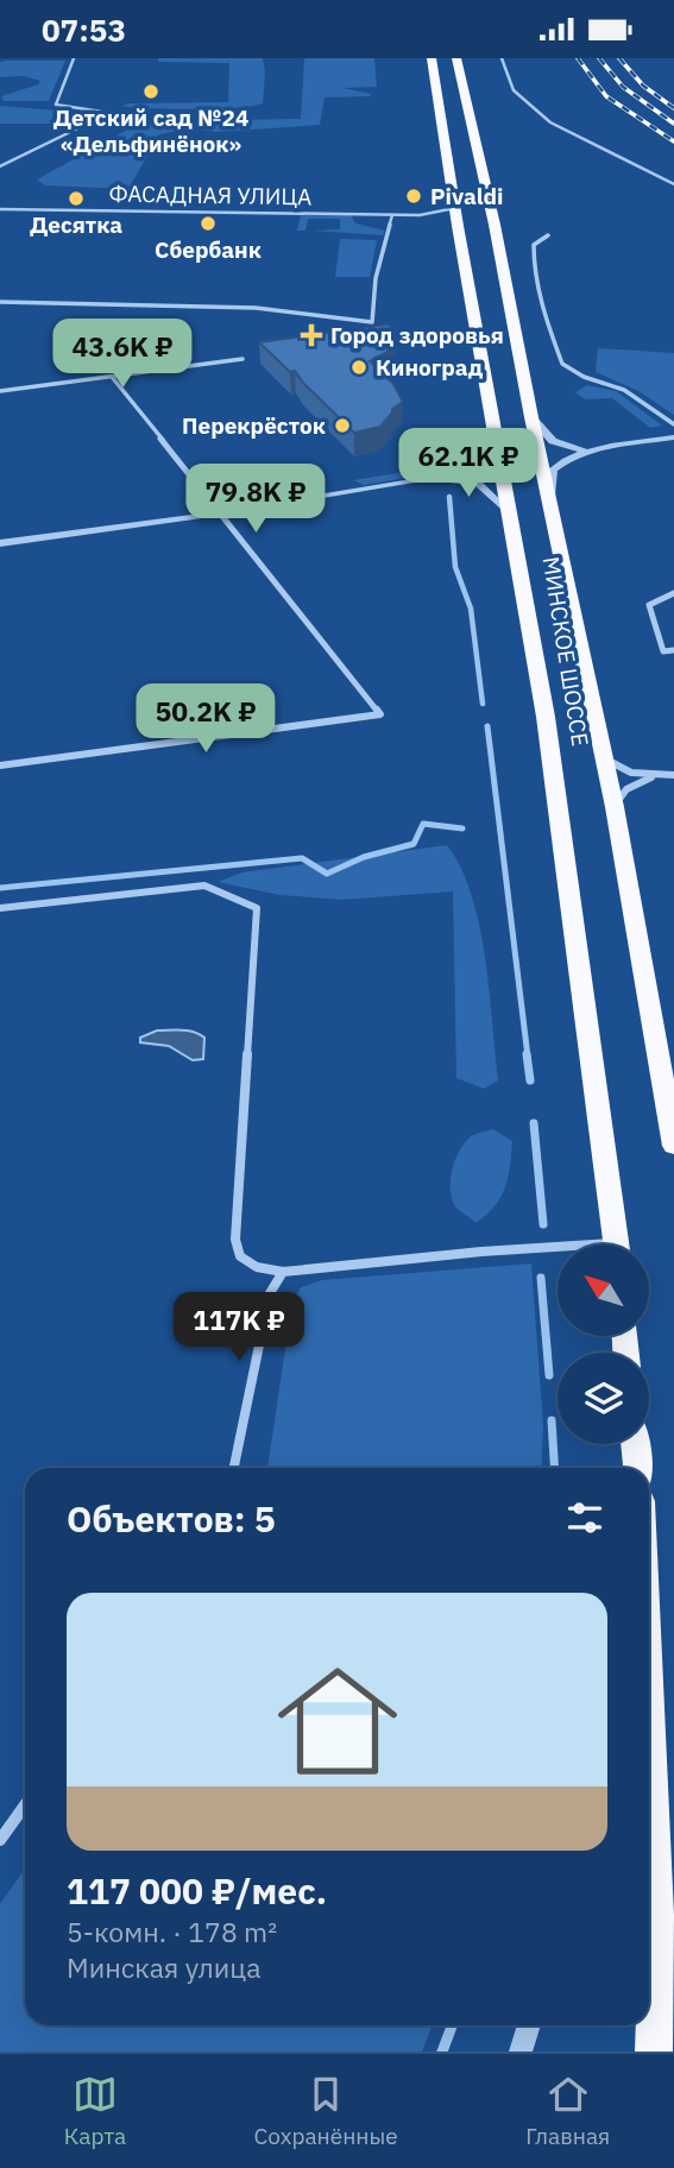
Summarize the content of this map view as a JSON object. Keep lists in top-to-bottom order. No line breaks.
{"streets":{"highway":["МИНСКОЕ ШОССЕ"],"street":["ФАСАДНАЯ УЛИЦА"]},"crossings":[["ФАСАДНАЯ УЛИЦА","МИНСКОЕ ШОССЕ"]],"places":{"other":["Детский сад №24 «Дельфинёнок»","Pivaldi","Десятка","Сбербанк","Киноград","Перекрёсток"],"health":["Город здоровья"]},"north":"top left","page":{"status":"07:53","price":["43.6K ₽","62.1K ₽","79.8K ₽","50.2K ₽","117K ₽"],"heading":"Объектов: 5","list":[{"name":"117 000 ₽/мес.","note":"5-комн. · 178 m² · Минская улица"}],"tabs":["Карта","Сохранённые","Главная"]}}
